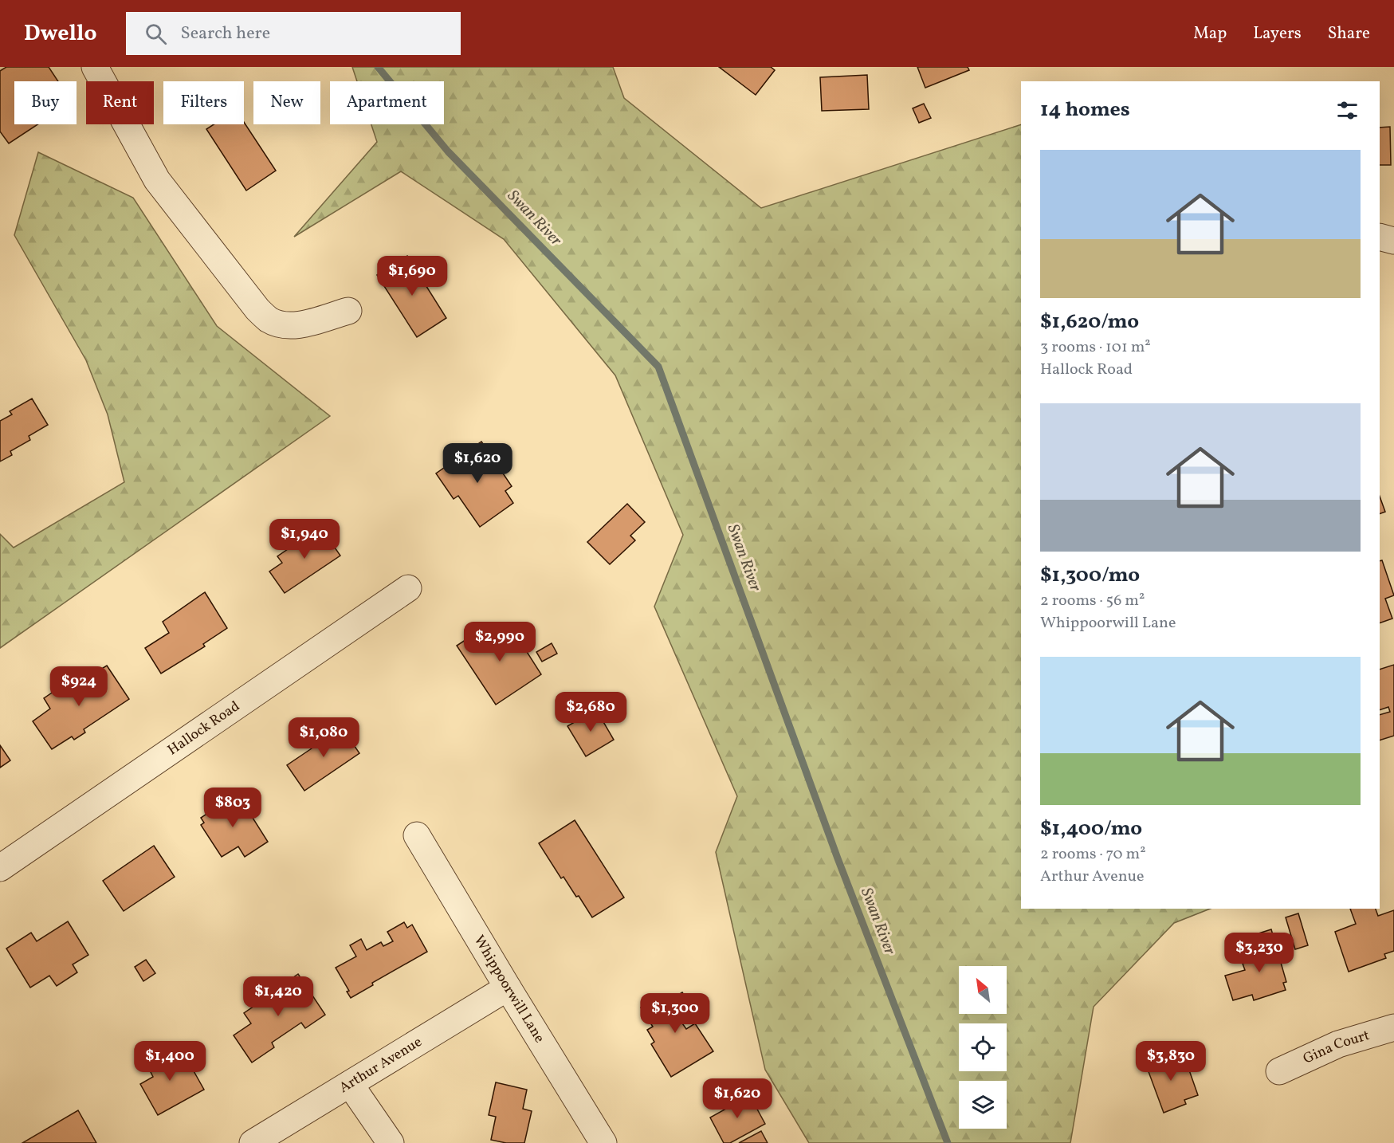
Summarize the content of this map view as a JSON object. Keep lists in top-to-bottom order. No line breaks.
{"streets":{"street":["Hallock Road","Whippoorwill Lane","Gina Court","Arthur Avenue"]},"crossings":[["Whippoorwill Lane","Arthur Avenue"]],"water":["Swan River"],"north":"top left","page":{"header":"Dwello","search":"Search here","nav":["Map","Layers","Share"],"chip":["Buy","Rent","Filters","New","Apartment"],"heading":"14 homes","list":[{"name":"$1,620/mo","note":"3 rooms · 101 m² · Hallock Road"},{"name":"$1,300/mo","note":"2 rooms · 56 m² · Whippoorwill Lane"},{"name":"$1,400/mo","note":"2 rooms · 70 m² · Arthur Avenue"}],"price":["$1,690","$1,620","$1,940","$2,990","$924","$2,680","$1,080","$803","$3,230","$1,420","$1,300","$1,400","$3,830","$1,620"]}}
